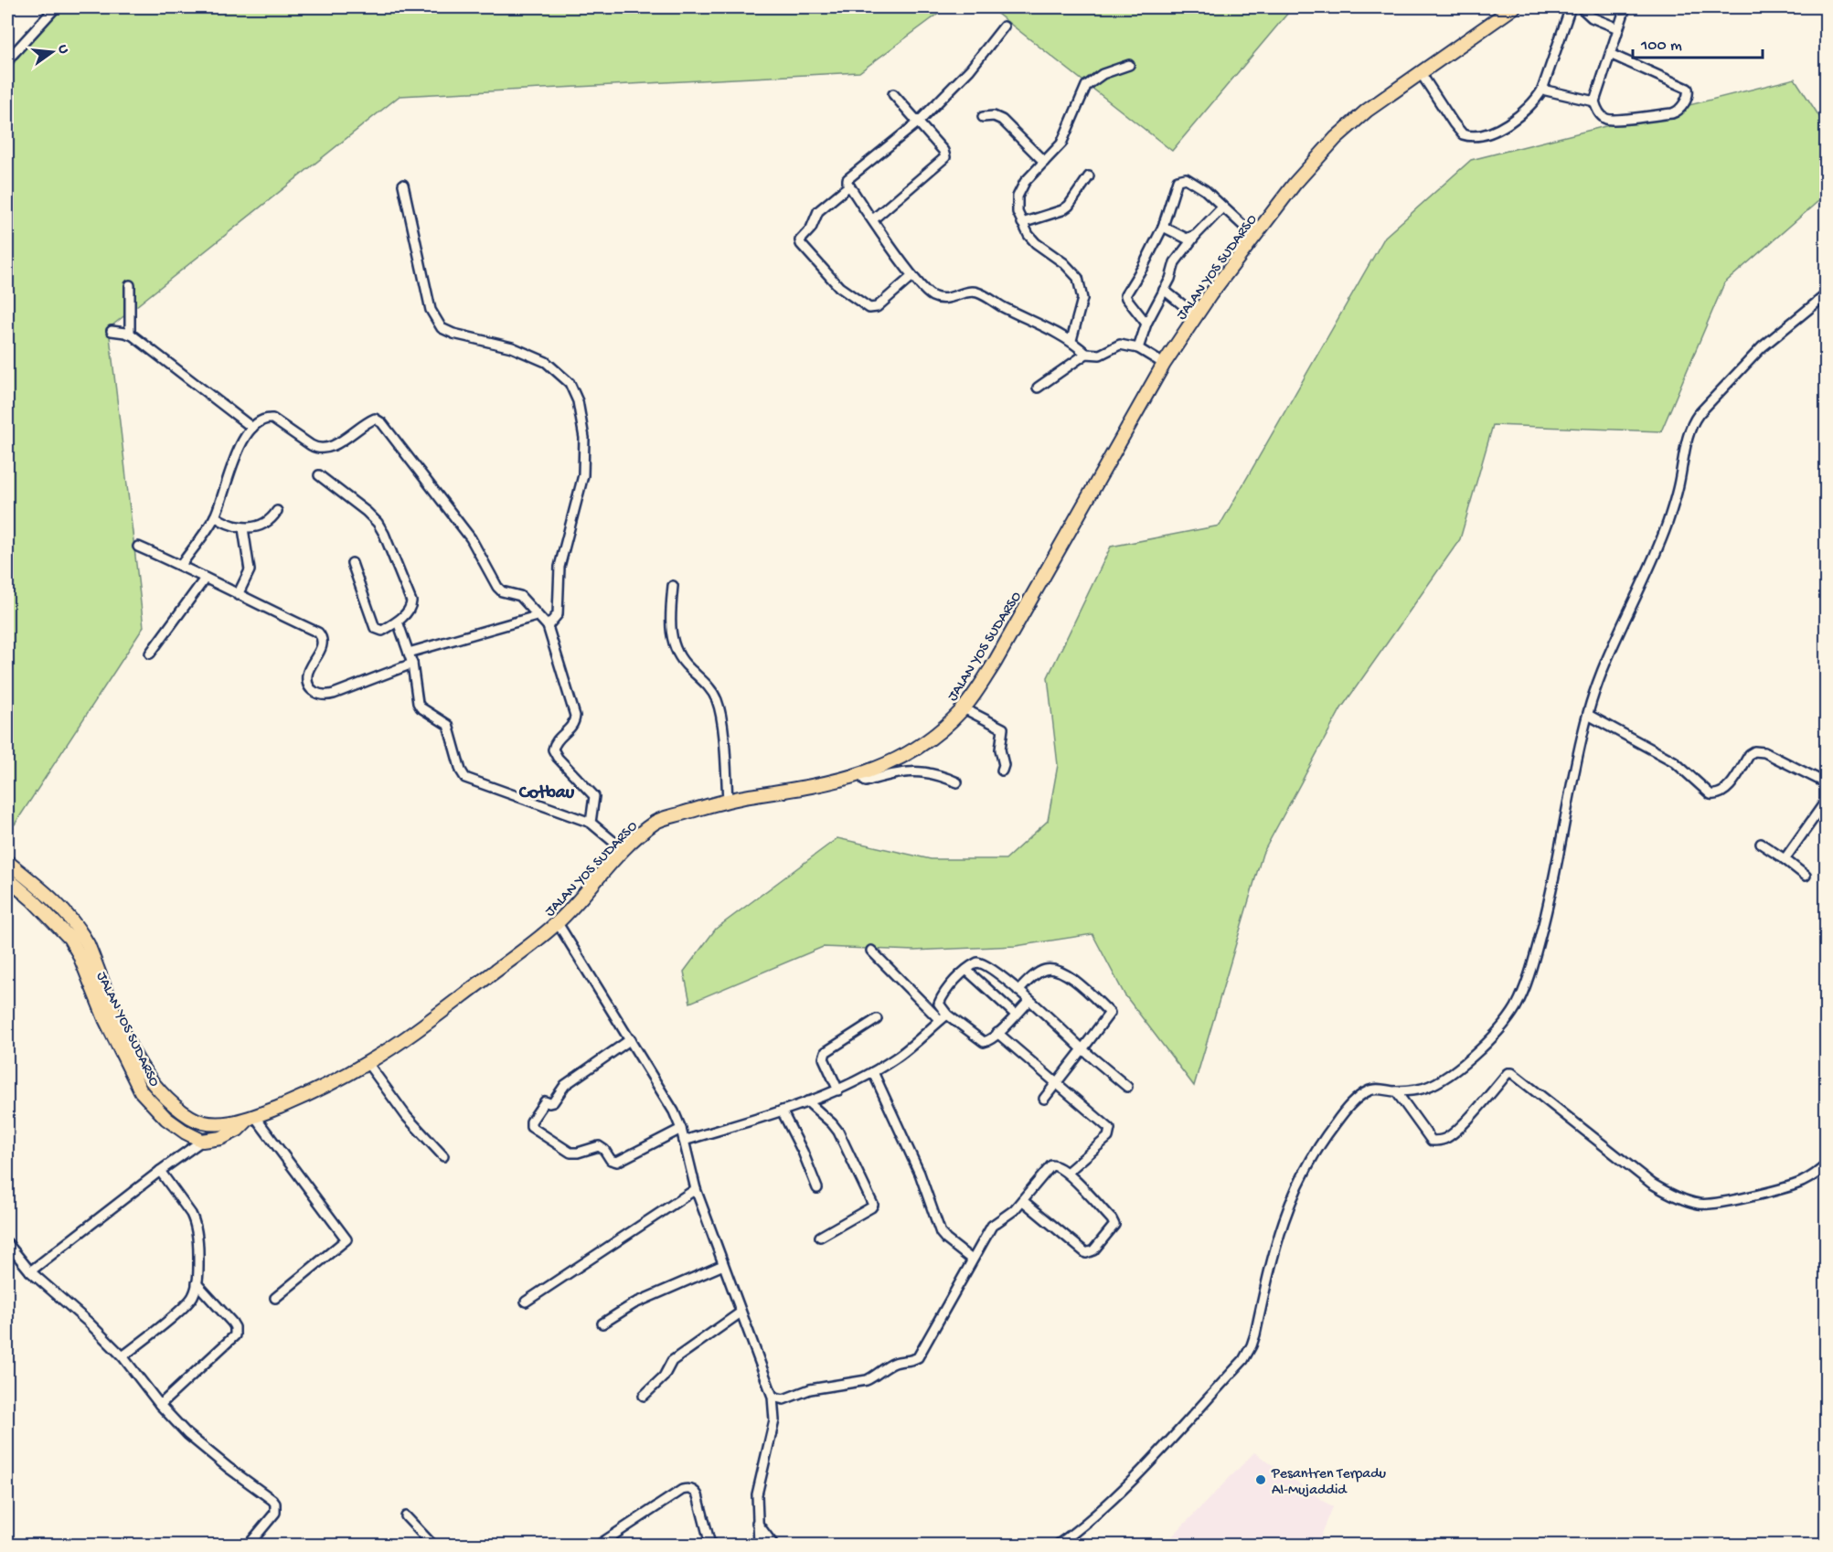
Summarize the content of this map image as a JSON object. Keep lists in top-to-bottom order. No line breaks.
{"streets":{"highway":["JALAN YOS SUDARSO"]},"districts":["Cotbau"],"places":["Pesantren Terpadu Al-Mujaddid"],"scale_bar":"100 m","north":"right"}
